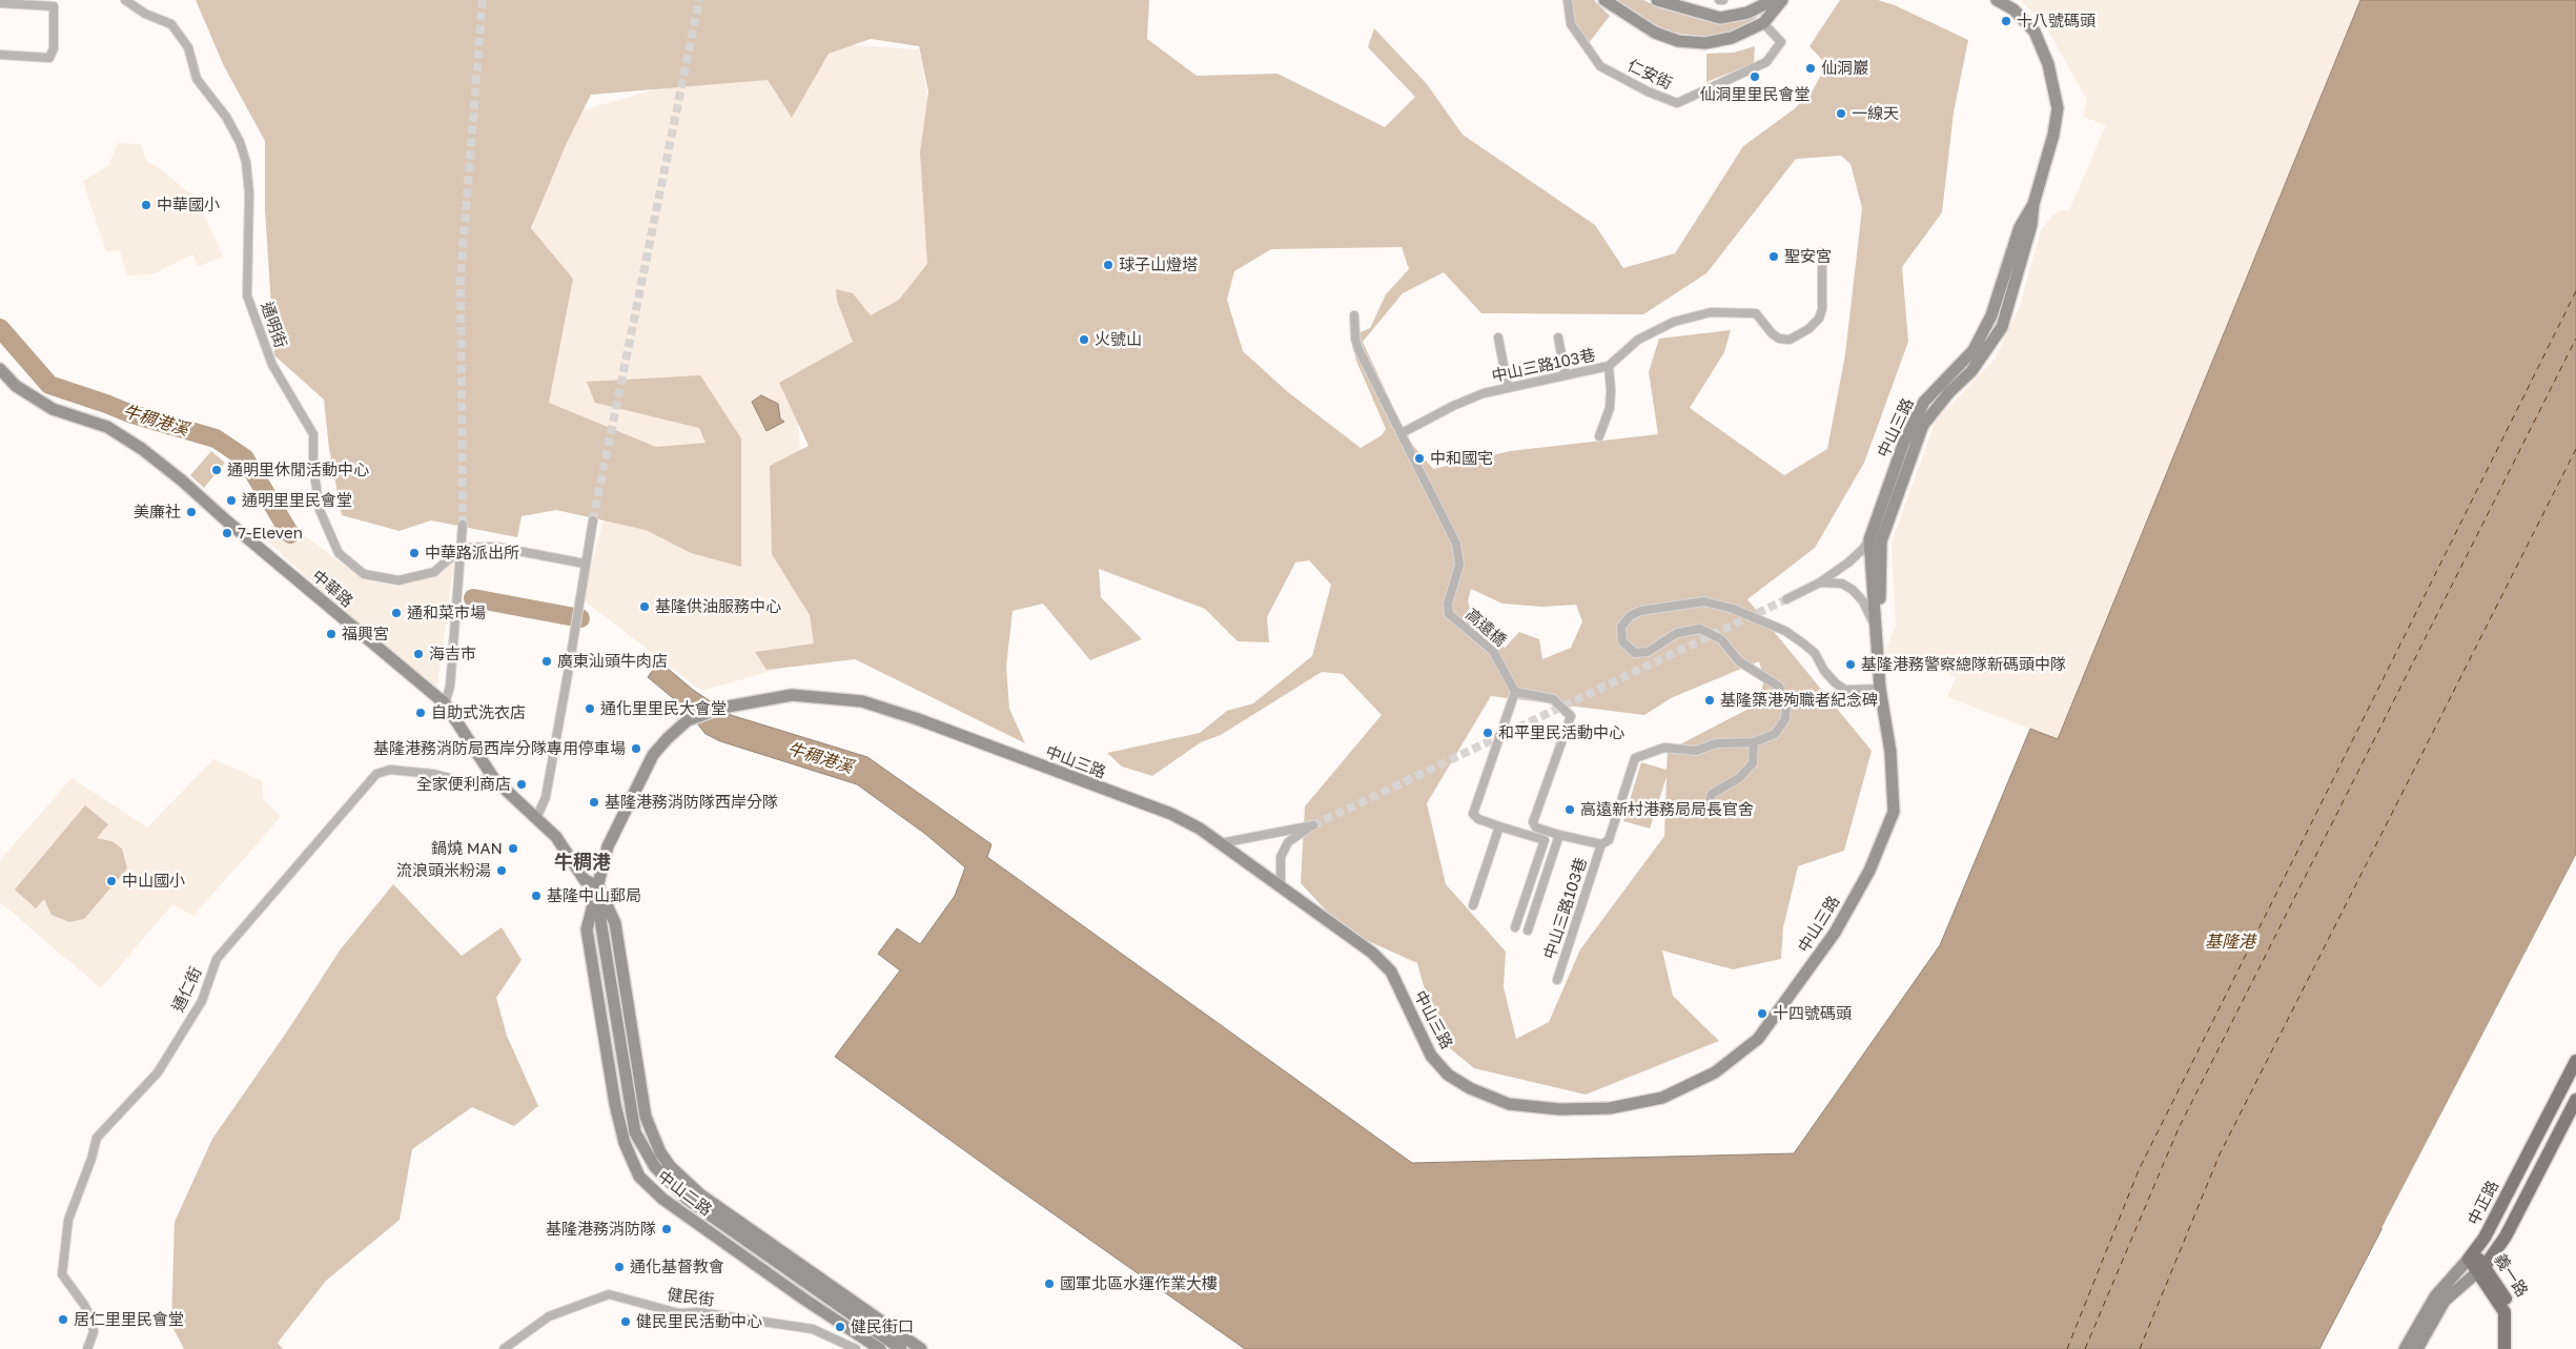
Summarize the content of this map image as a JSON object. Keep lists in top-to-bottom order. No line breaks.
{"streets":{"main road":["中正路","義一路"],"street":["仁安街","通明街","中山三路103巷","中山三路","中華路","高遠橋","通仁街","中山二路","健民街"]},"crossings":[["中山三路103巷","中山三路"],["中山三路103巷","高遠橋"],["中山三路","中山二路"],["中華路","通仁街"],["中華路","中山二路"],["中正路","義一路"]],"districts":["牛稠港"],"water":["牛稠港溪","基隆港"],"places":["十八號碼頭","仙洞巖","仙洞里里民會堂","一線天","中華國小","聖安宮","球子山燈塔","火號山","中和國宅","通明里休閒活動中心","通明里里民會堂","美廉社","7-Eleven","中華路派出所","基隆供油服務中心","通和菜市場","福興宮","海吉市","廣東汕頭牛肉店","基隆港務警察總隊新碼頭中隊","基隆築港殉職者紀念碑","通化里里民大會堂","自助式洗衣店","和平里民活動中心","基隆港務消防局西岸分隊專用停車場","全家便利商店","基隆港務消防隊西岸分隊","高遠新村港務局局長官舍","鍋燒 MAN","流浪頭米粉湯","中山國小","基隆中山郵局","十四號碼頭","基隆港務消防隊","通化基督教會","國軍北區水運作業大樓","居仁里里民會堂","健民里民活動中心","健民街口"]}
